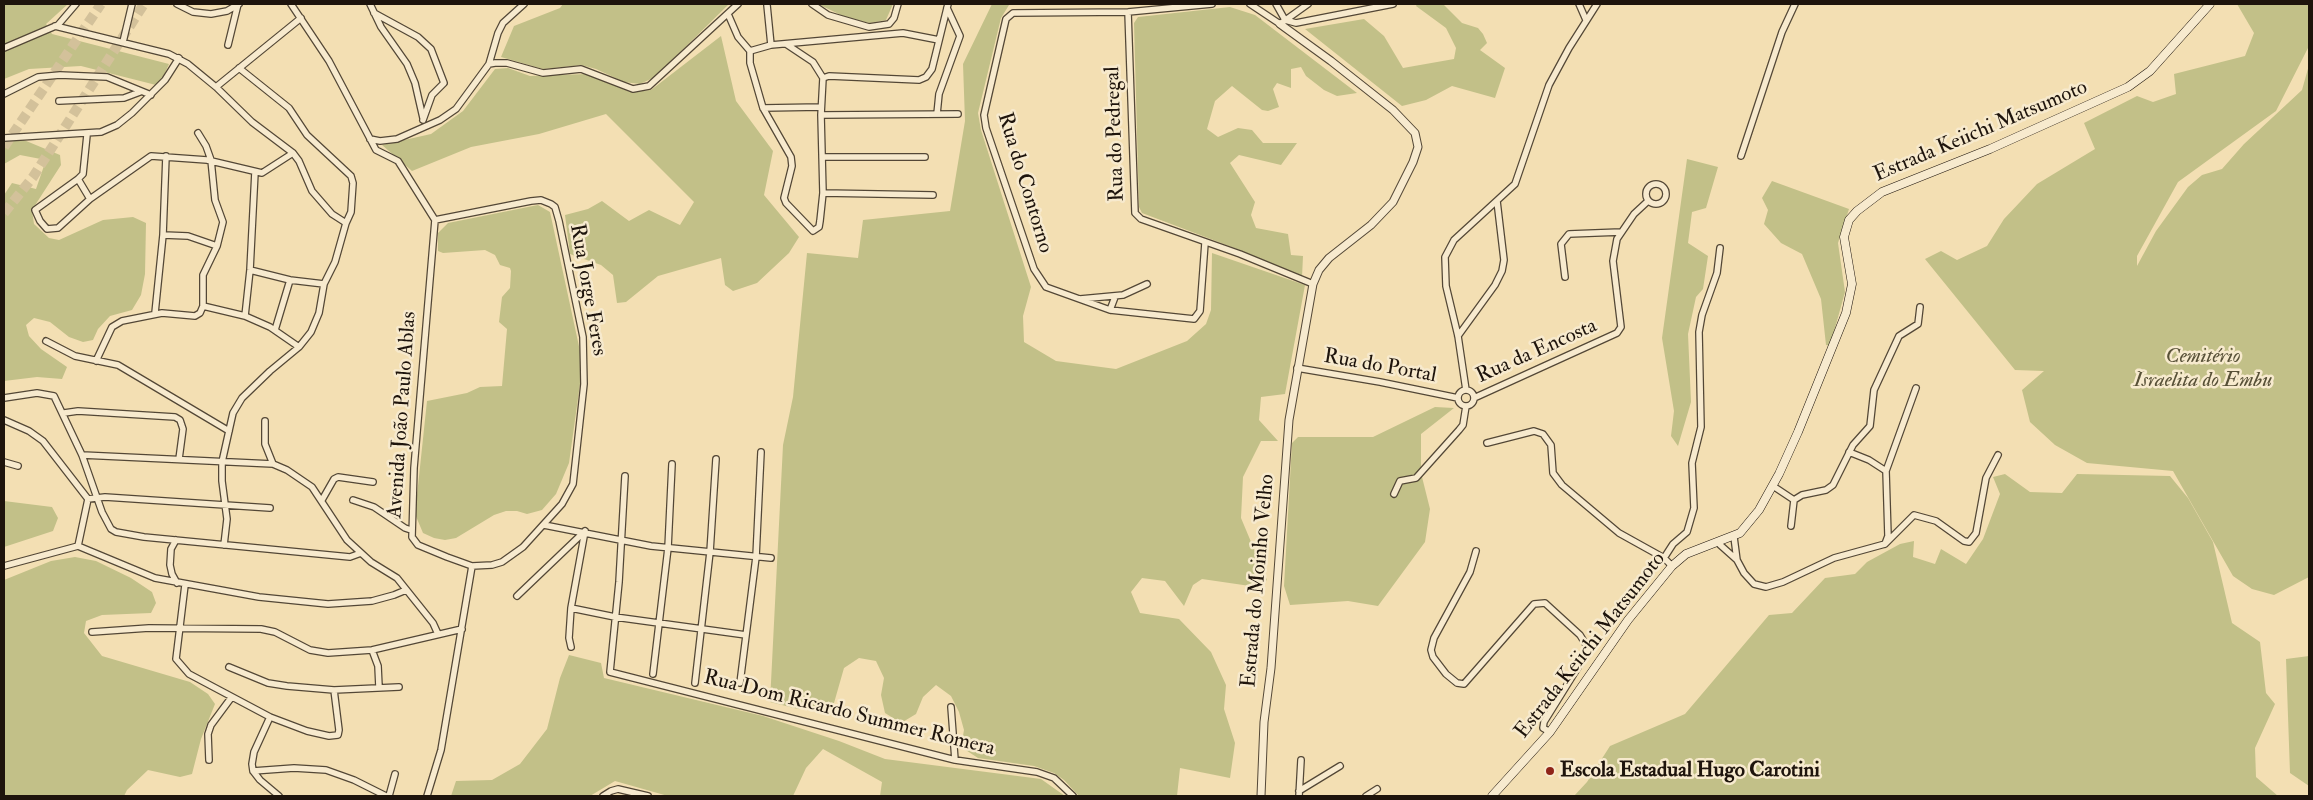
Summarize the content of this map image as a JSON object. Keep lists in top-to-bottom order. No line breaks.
{"streets":{"main road":["Estrada Keiichi Matsumoto"],"street":["Rua do Pedregal","Rua do Contorno","Rua Jorge Feres","Rua da Encosta","Rua do Portal","Avenida João Paulo Ablas","Estrada do Moinho Velho","Rua Dom Ricardo Summer Romera"]},"crossings":[["Rua do Pedregal","Rua do Contorno"],["Rua do Pedregal","Estrada do Moinho Velho"],["Rua Jorge Feres","Avenida João Paulo Ablas"],["Rua da Encosta","Rua do Portal"],["Rua do Portal","Estrada do Moinho Velho"]],"parks":["Cemitério Israelita do Embu"],"places":["Escola Estadual Hugo Carotini"]}
